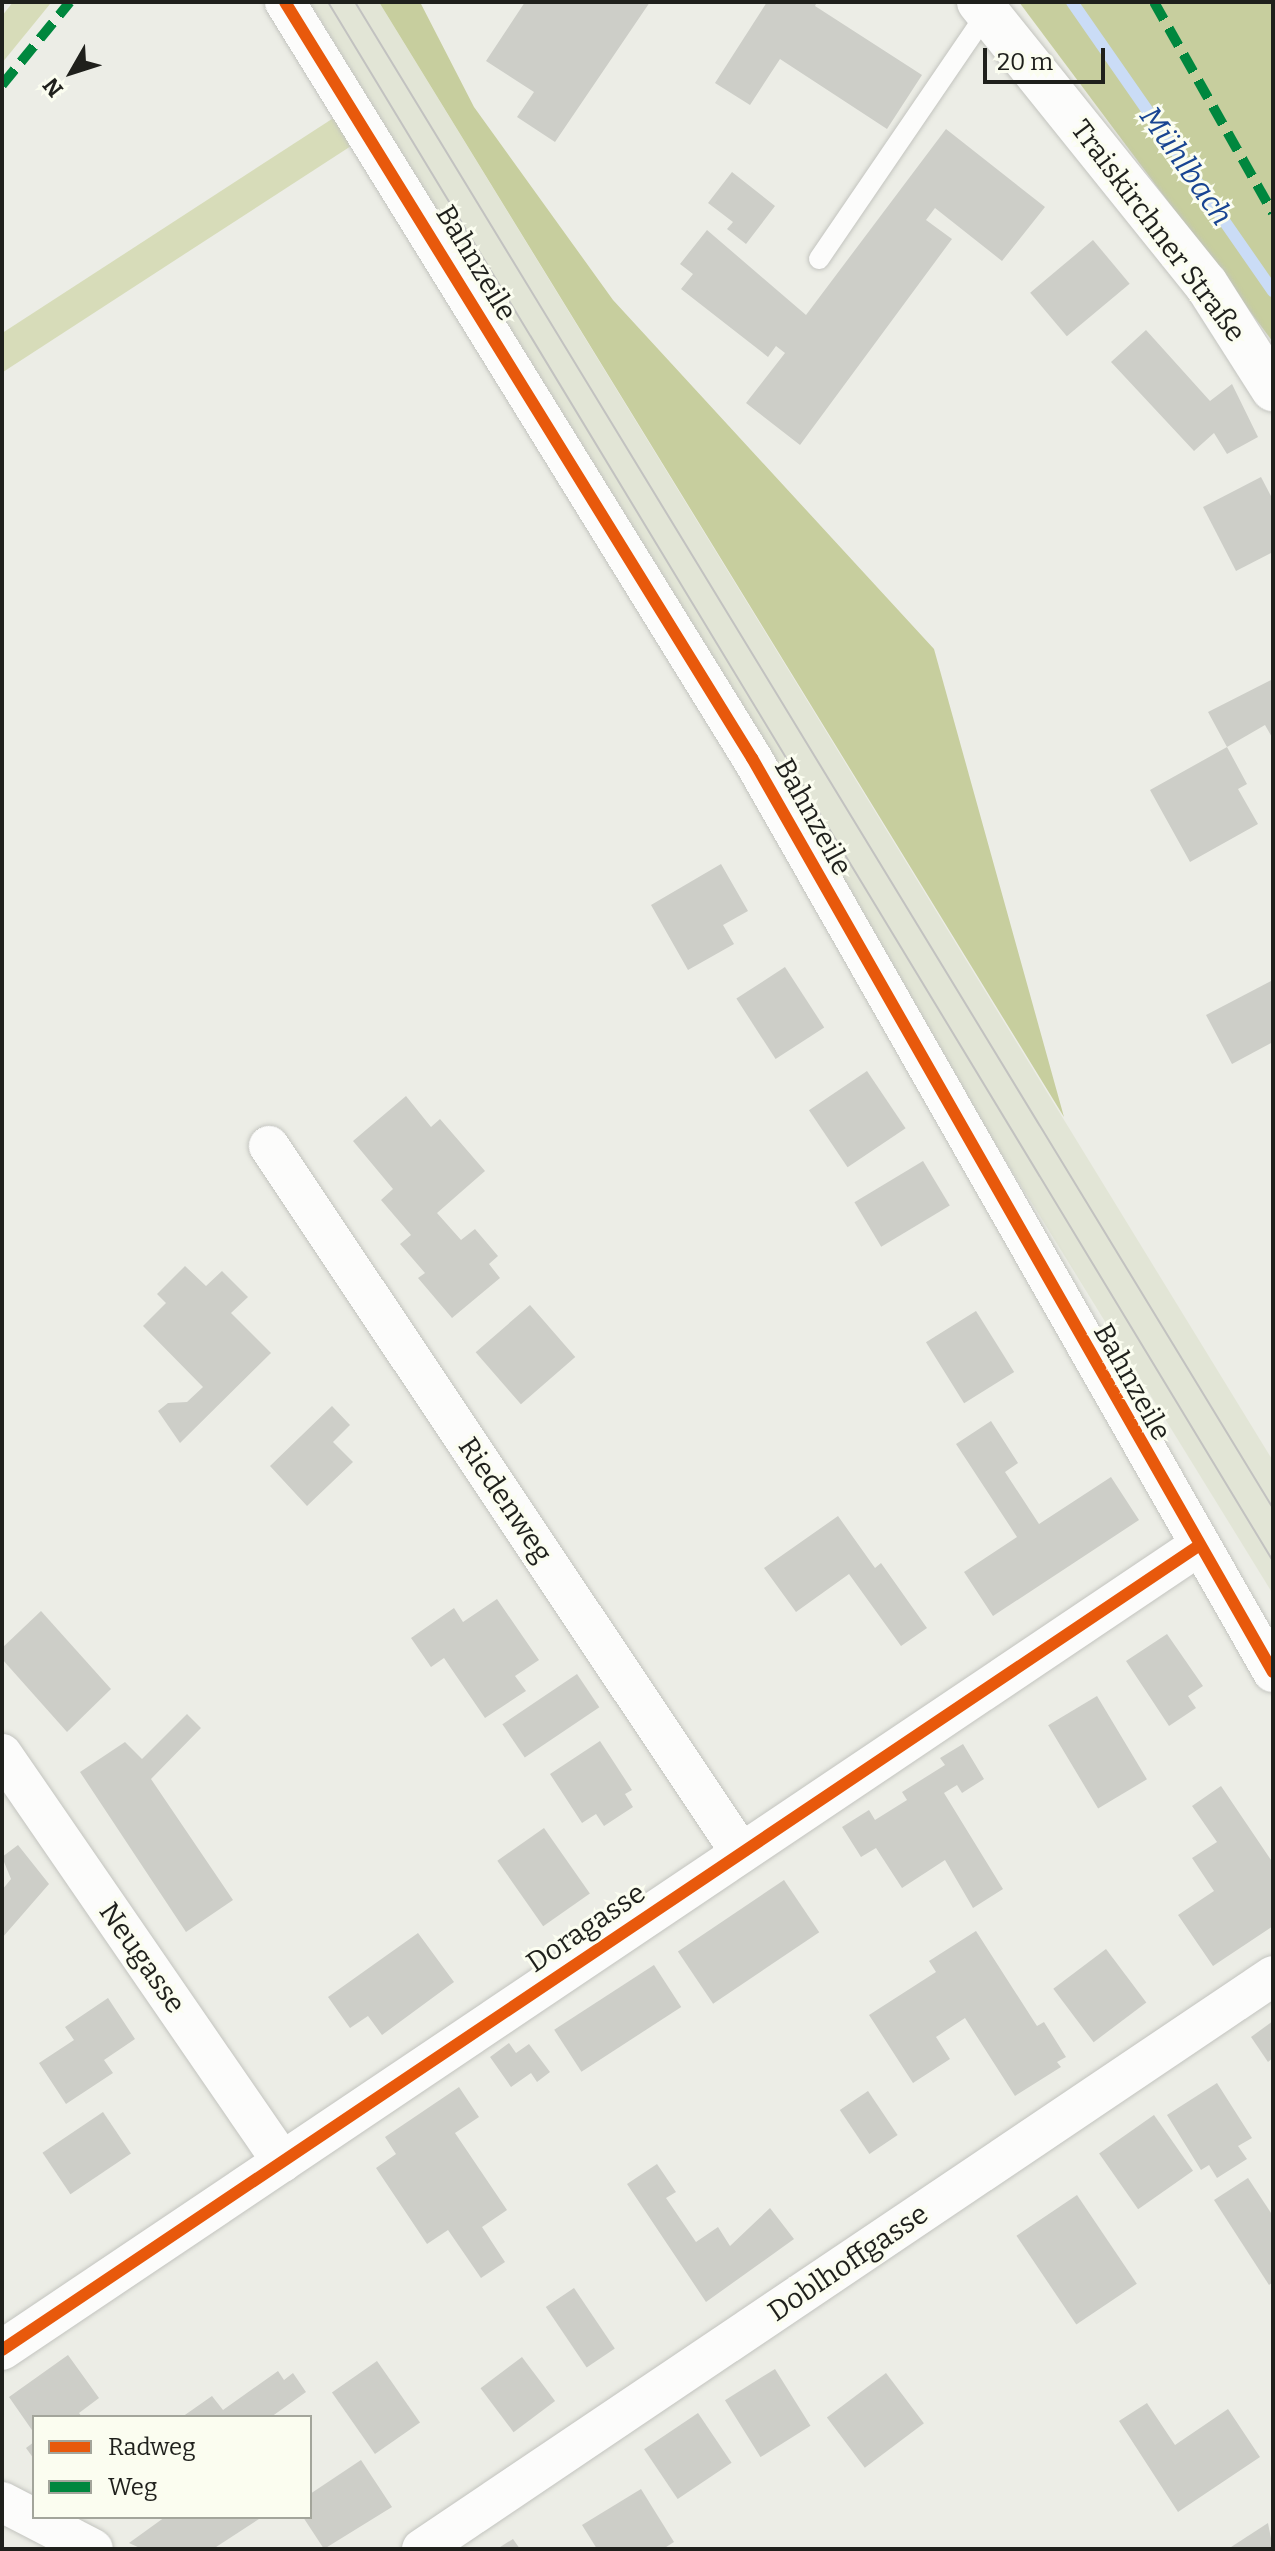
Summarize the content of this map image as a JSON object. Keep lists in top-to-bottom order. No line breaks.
{"streets":{"street":["Traiskirchner Straße","Bahnzeile","Riedenweg","Doragasse","Neugasse","Doblhoffgasse"]},"crossings":[["Bahnzeile","Doragasse"],["Riedenweg","Doragasse"],["Doragasse","Neugasse"]],"water":["Mühlbach"],"legend":["Radweg","Weg"],"scale_bar":"20 m","north":"bottom left"}
